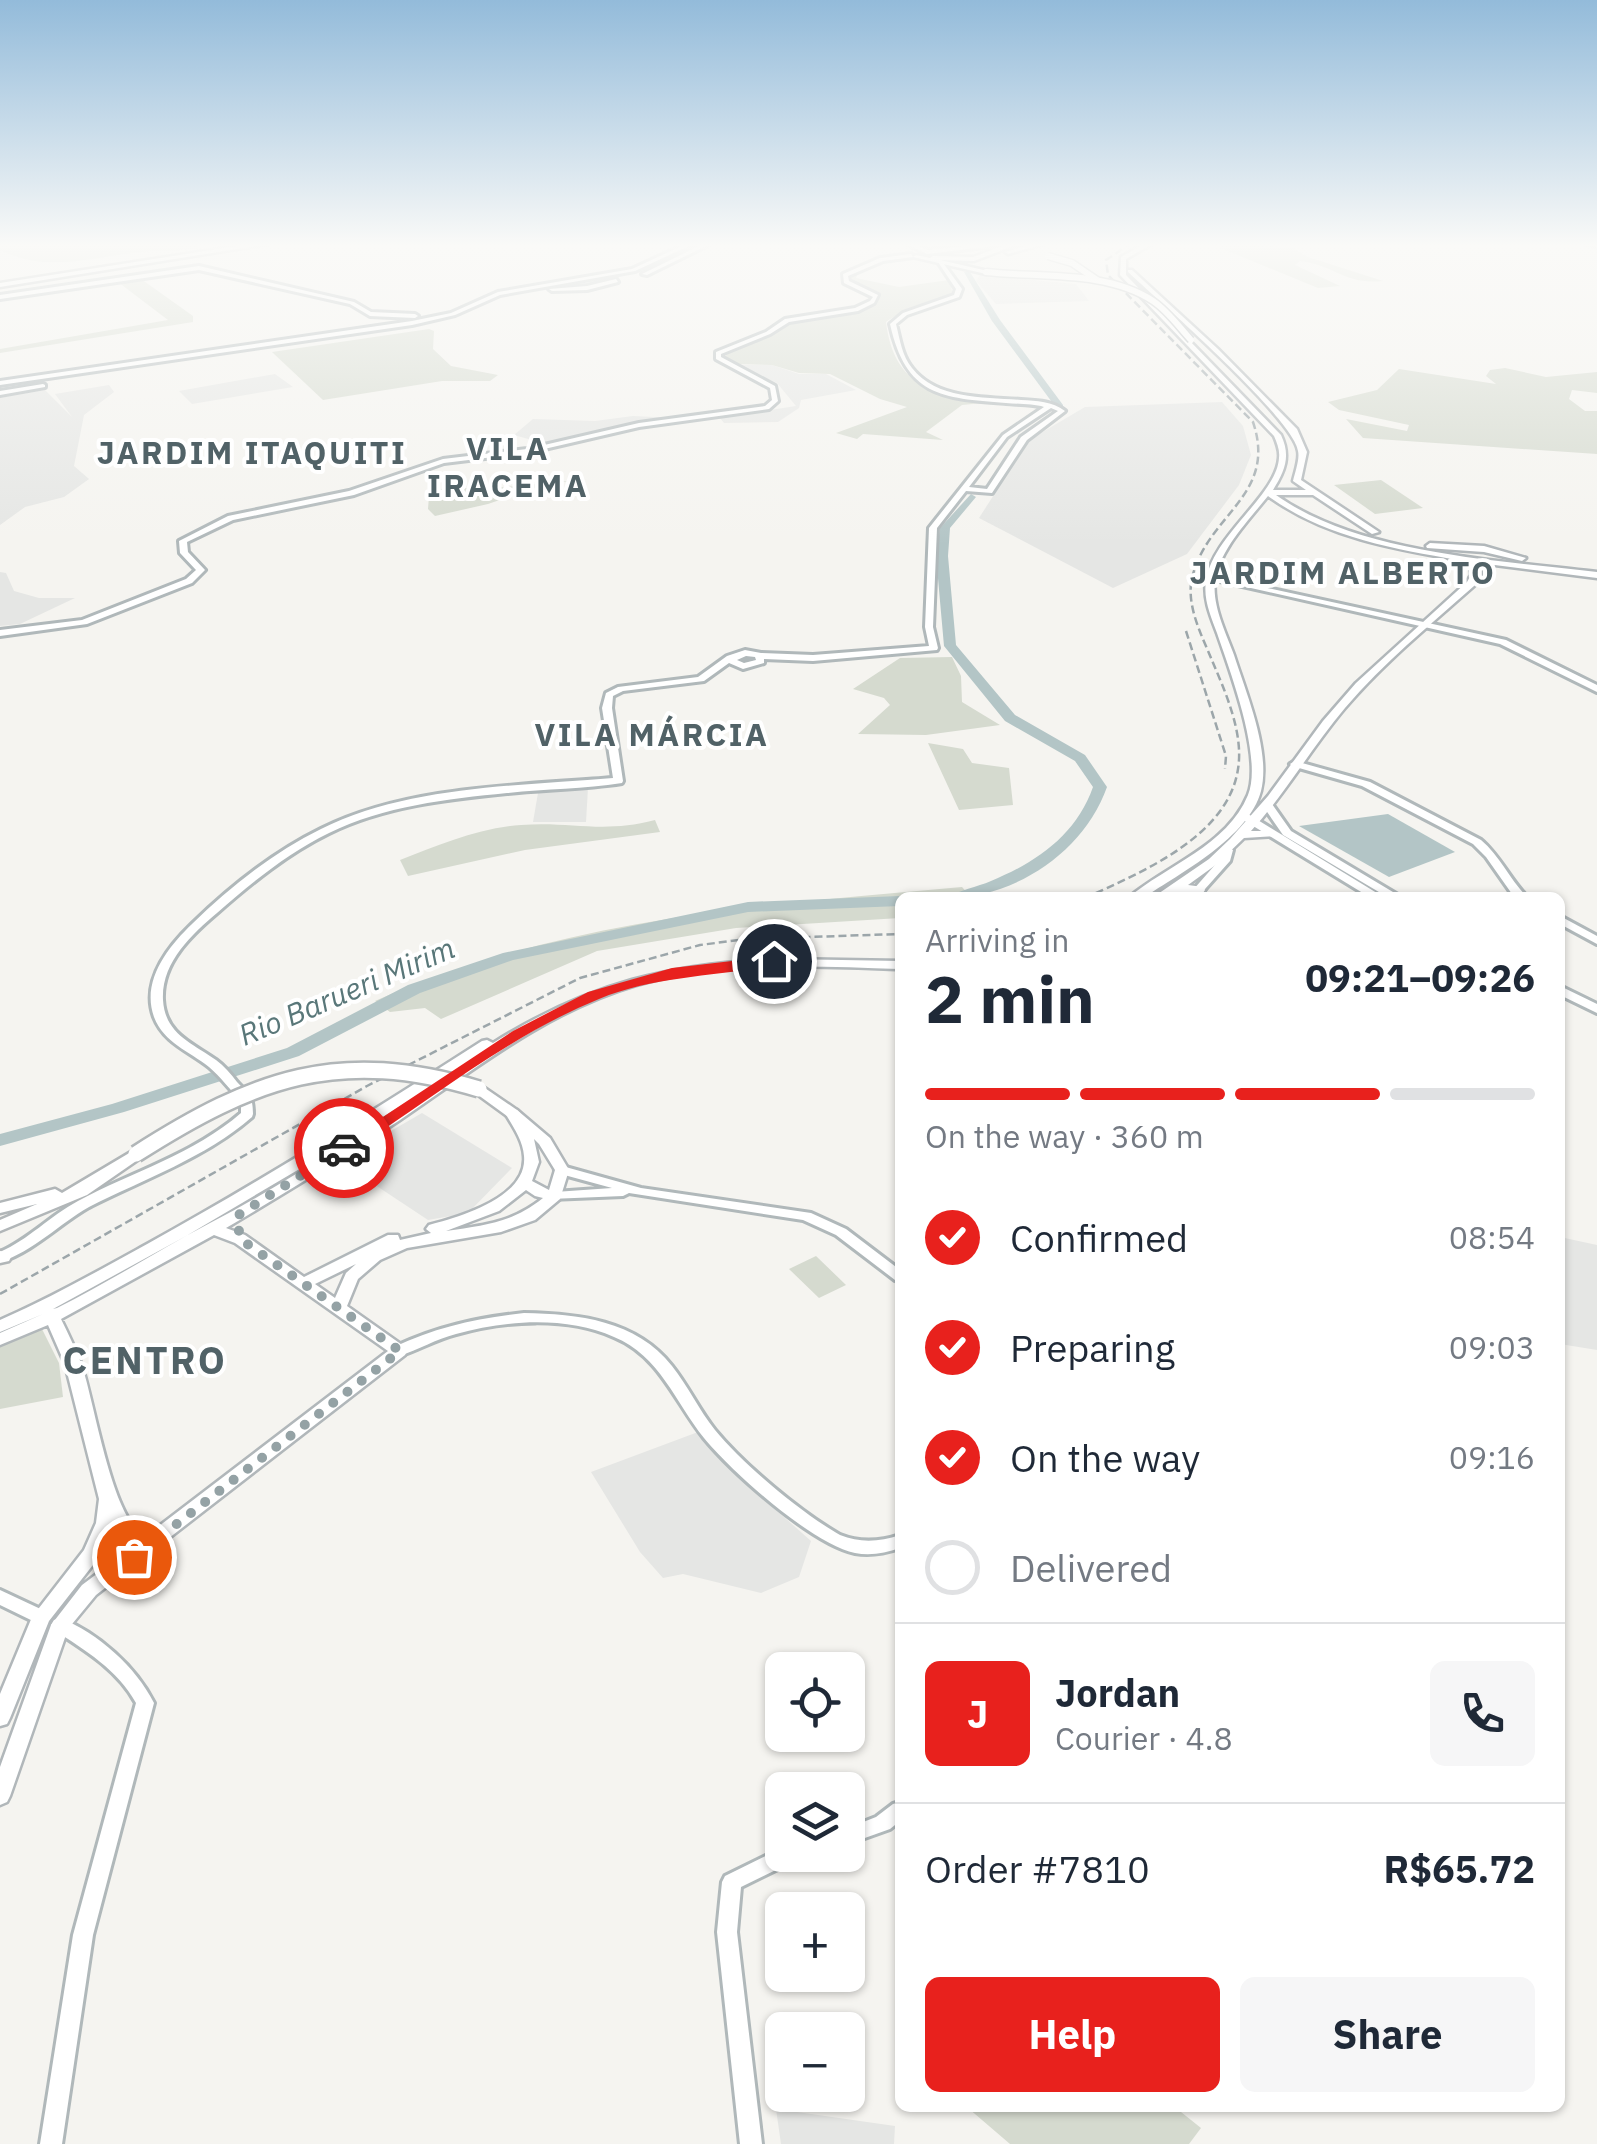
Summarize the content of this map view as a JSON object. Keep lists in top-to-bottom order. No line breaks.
{"districts":["VILA IRACEMA","JARDIM ITAQUITI","JARDIM ALBERTO","VILA MÁRCIA","CENTRO"],"water":["Rio Barueri Mirim"],"page":{"heading":["2 min","Arriving in","09:21–09:26"],"panel":["Jordan","Courier · 4.8","Order #7810","R$65.72"],"bar":"On the way · 360 m","list":[["Confirmed","08:54"],["Preparing","09:03"],["On the way","09:16"],"Delivered"],"map_buttons":["+","−"],"round":"J","buttons":["Help","Share"]}}
